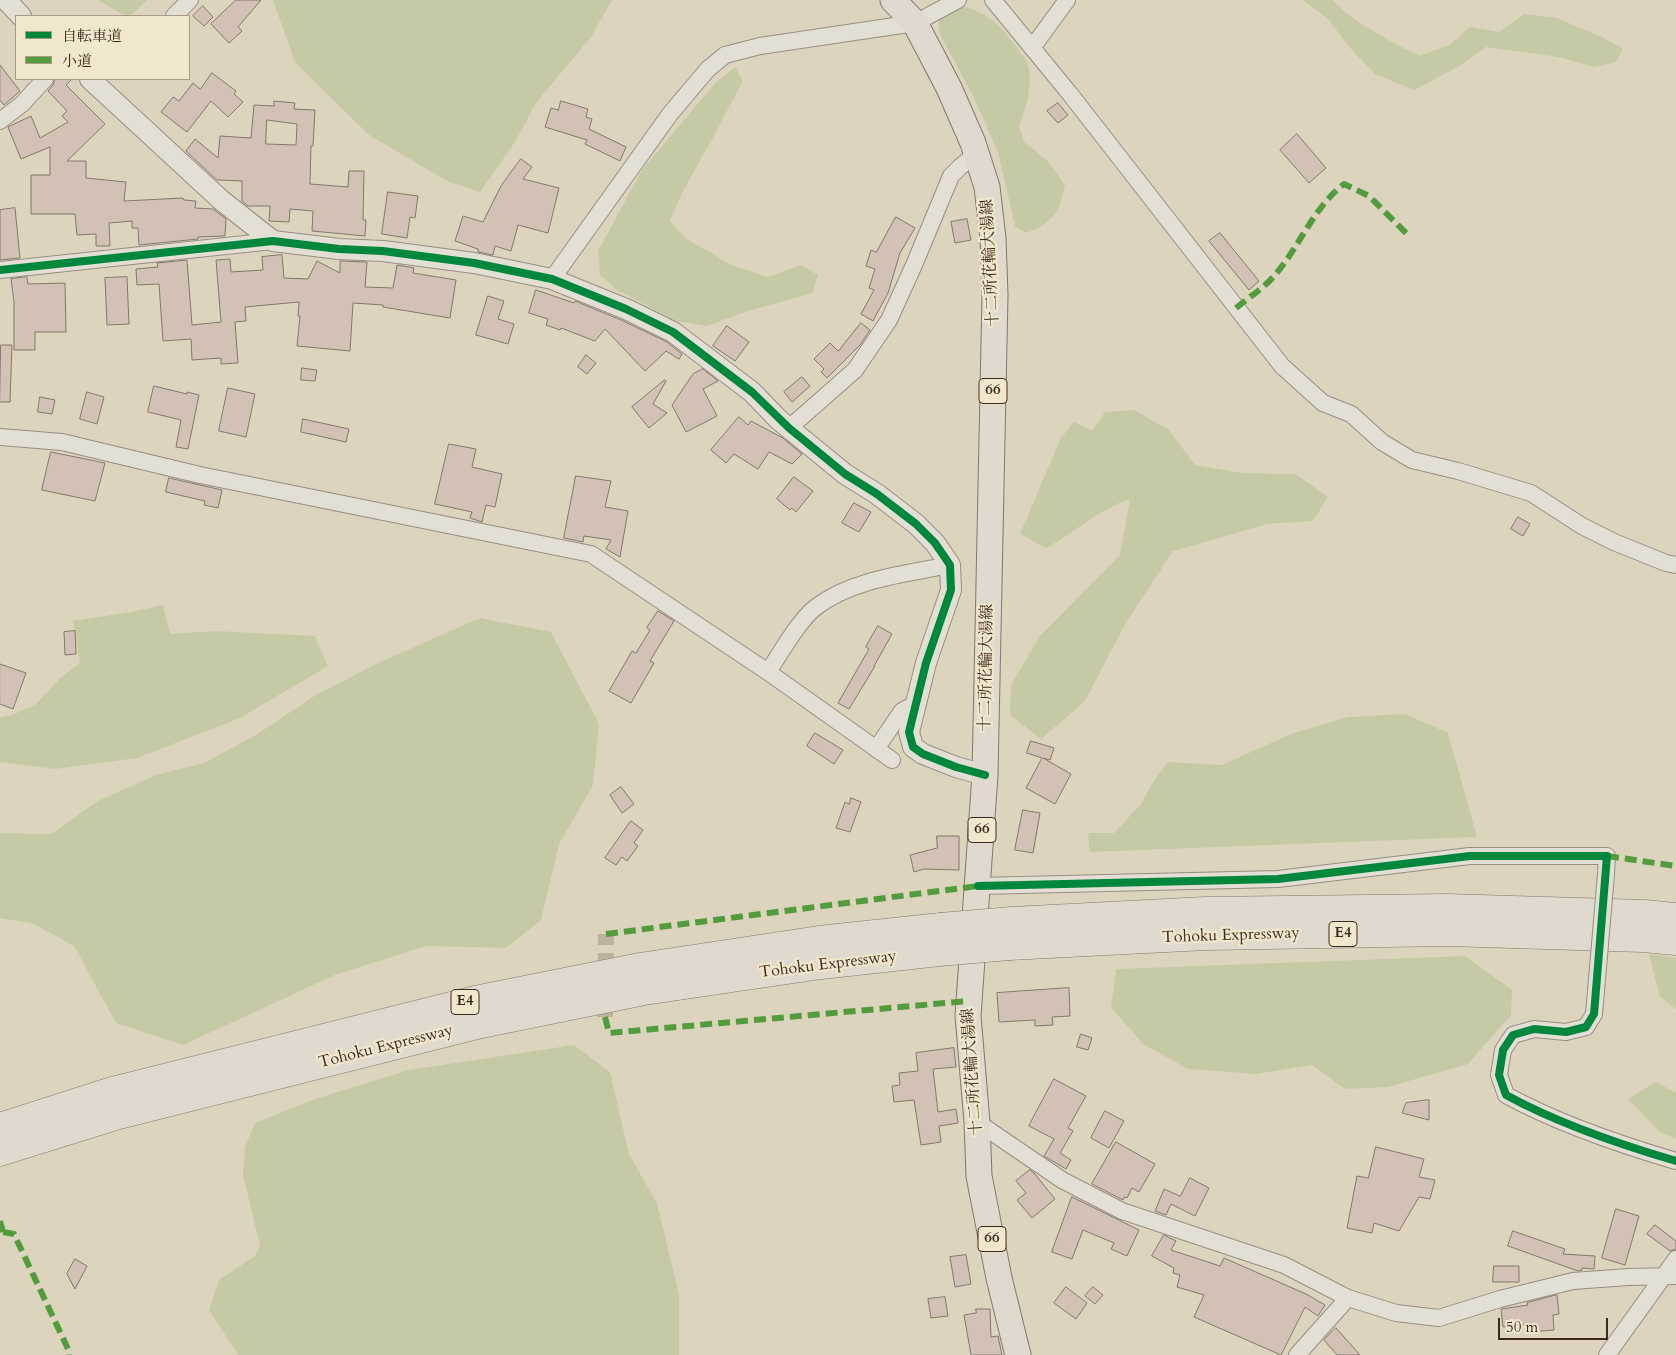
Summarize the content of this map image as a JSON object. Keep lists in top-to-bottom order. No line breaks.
{"streets":{"highway":["E4","Tohoku Expressway"],"main road":["十二所花輪大湯線","66"]},"legend":["自転車道","小道"],"scale_bar":"50 m"}
